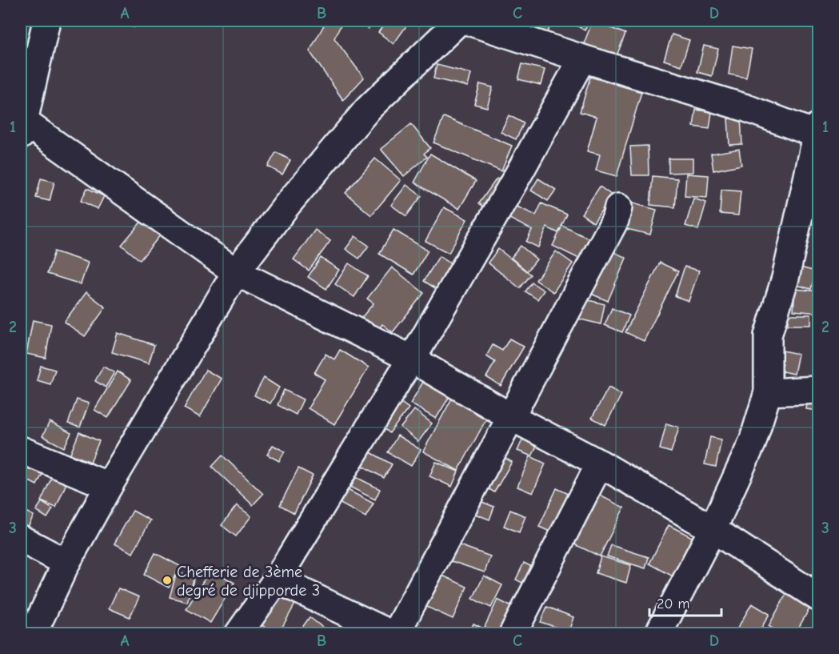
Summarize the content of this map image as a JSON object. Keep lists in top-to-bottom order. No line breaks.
{"places":["Chefferie de 3ème degré de djipporde 3"],"scale_bar":"20 m","grid":{"columns":["A","B","C","D"],"rows":["1","2","3"]}}
